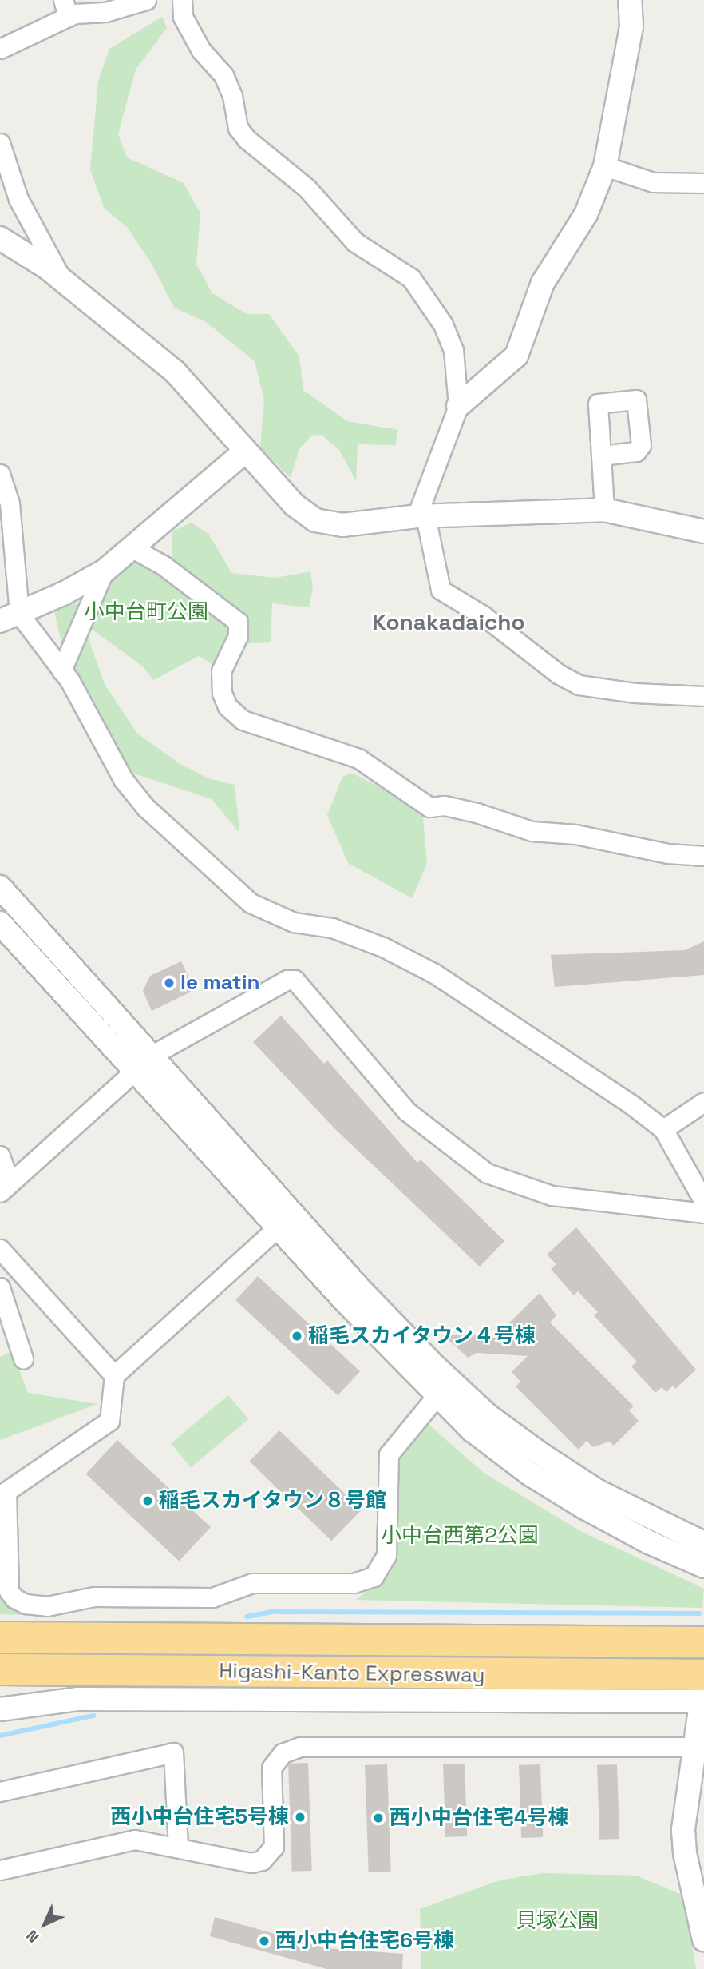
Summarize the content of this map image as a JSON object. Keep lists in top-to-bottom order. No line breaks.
{"streets":{"highway":["Higashi-Kanto Expressway"]},"districts":["Konakadaicho"],"parks":["小中台町公園","小中台西第2公園","貝塚公園"],"places":["le matin","稲毛スカイタウン４号棟","稲毛スカイタウン８号館","西小中台住宅5号棟","西小中台住宅4号棟","西小中台住宅6号棟"],"north":"bottom left"}
